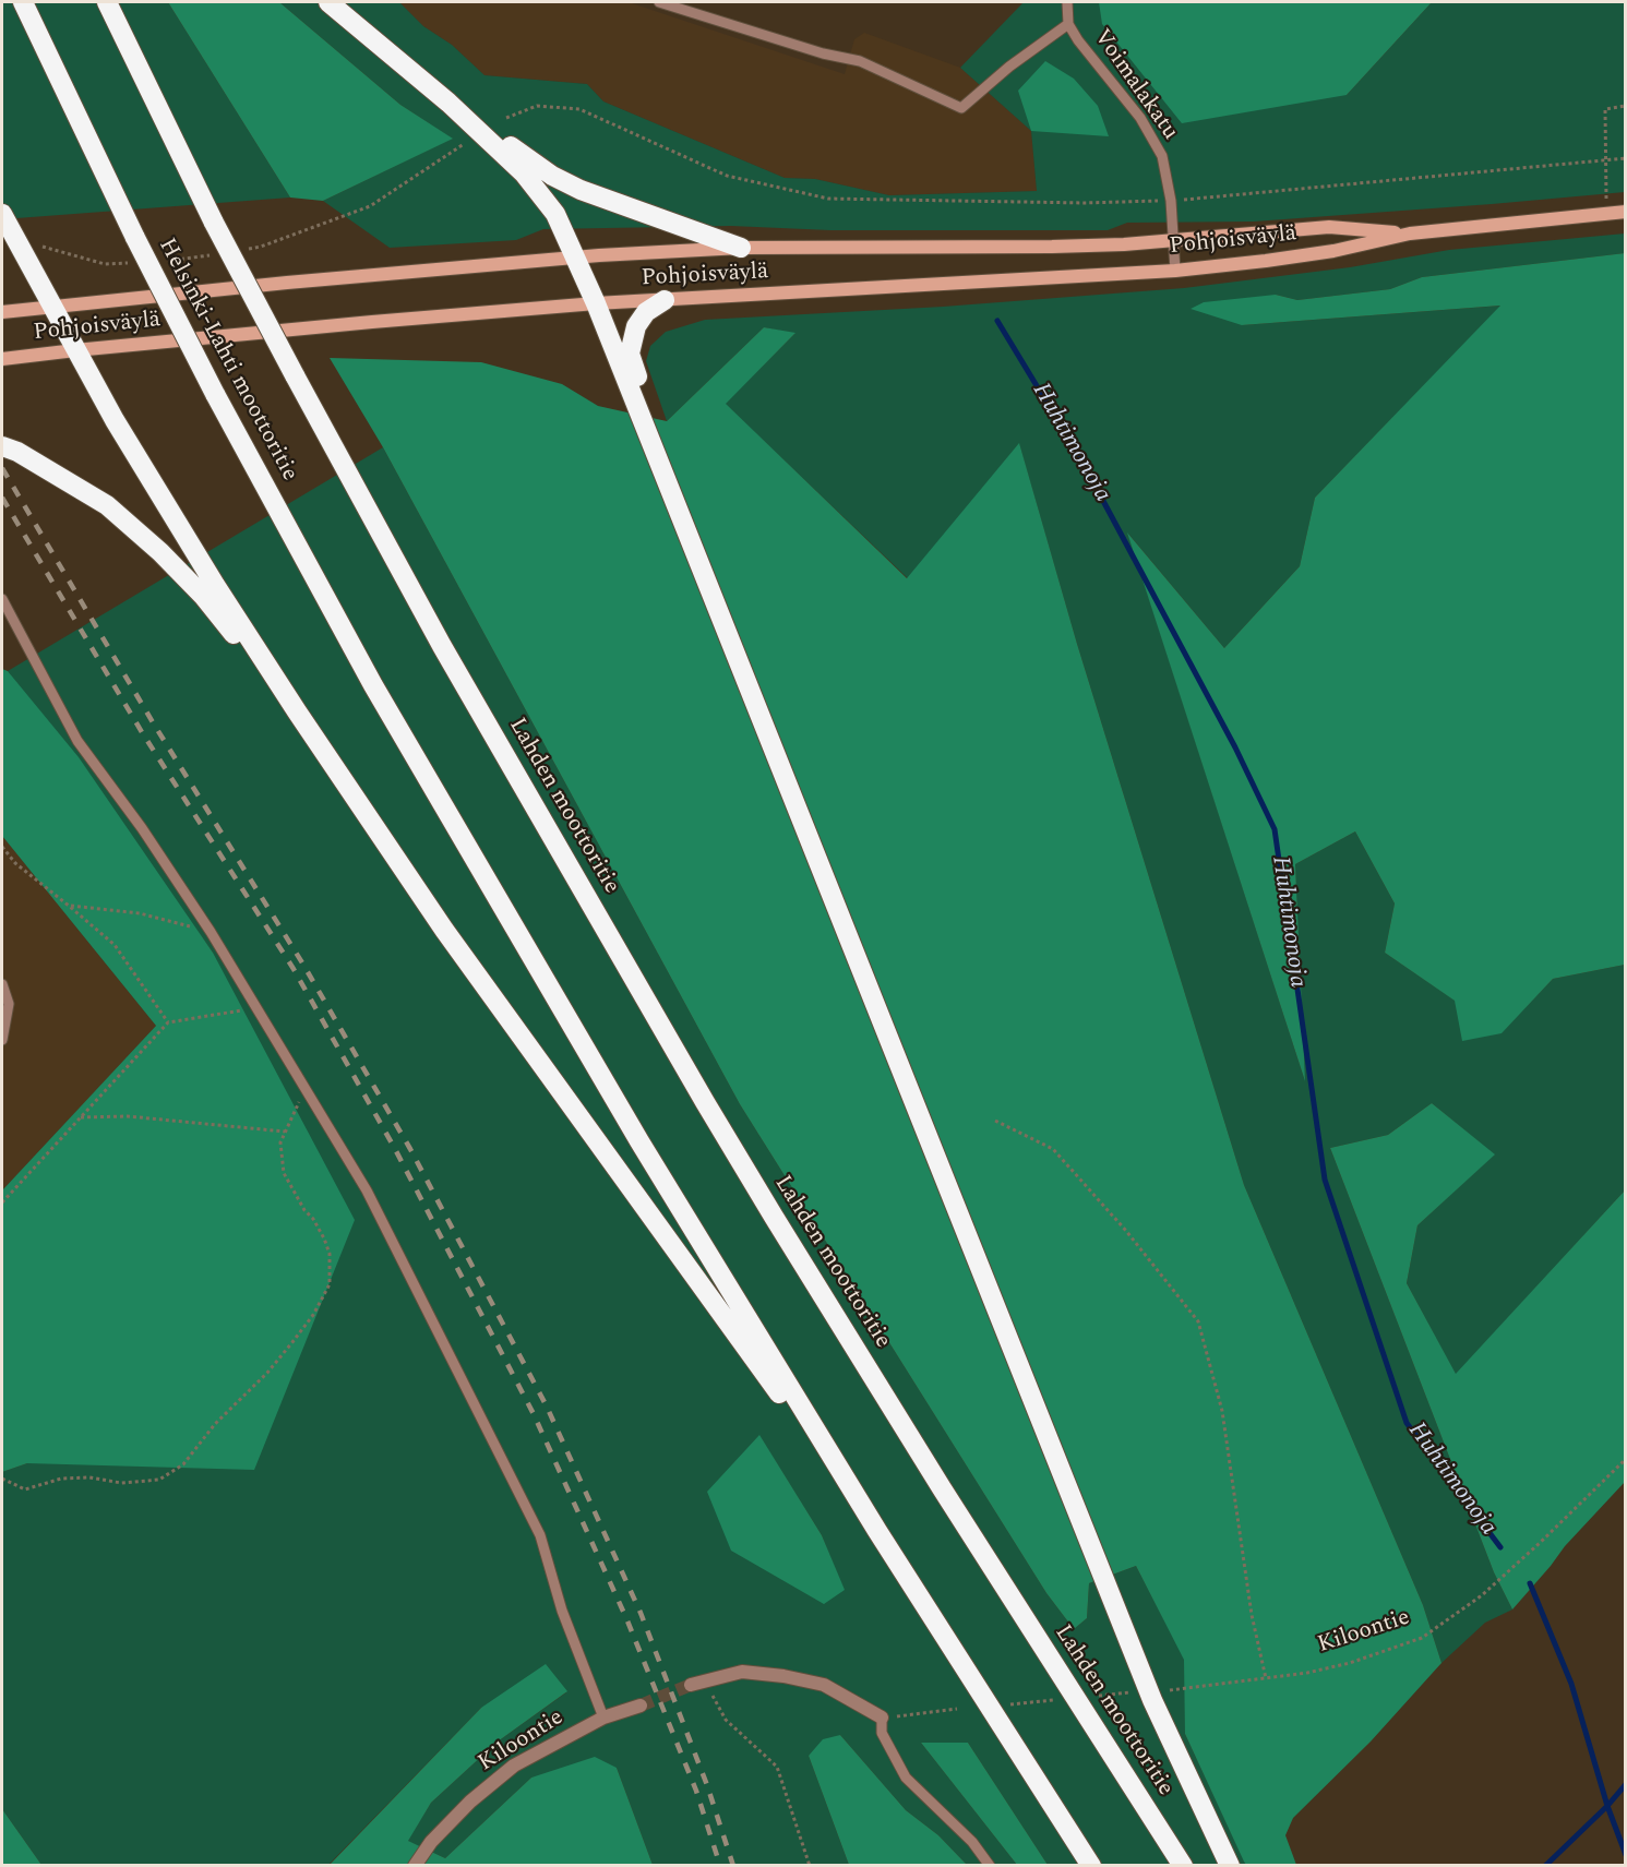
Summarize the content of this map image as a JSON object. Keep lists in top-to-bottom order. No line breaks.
{"streets":{"highway":["Helsinki-Lahti moottoritie","Lahden moottoritie"],"main road":["Pohjoisväylä"],"street":["Kiloontie"],"lane":["Voimalakatu"]},"crossings":[["Voimalakatu","Pohjoisväylä"]],"water":["Huhtimonoja"]}
